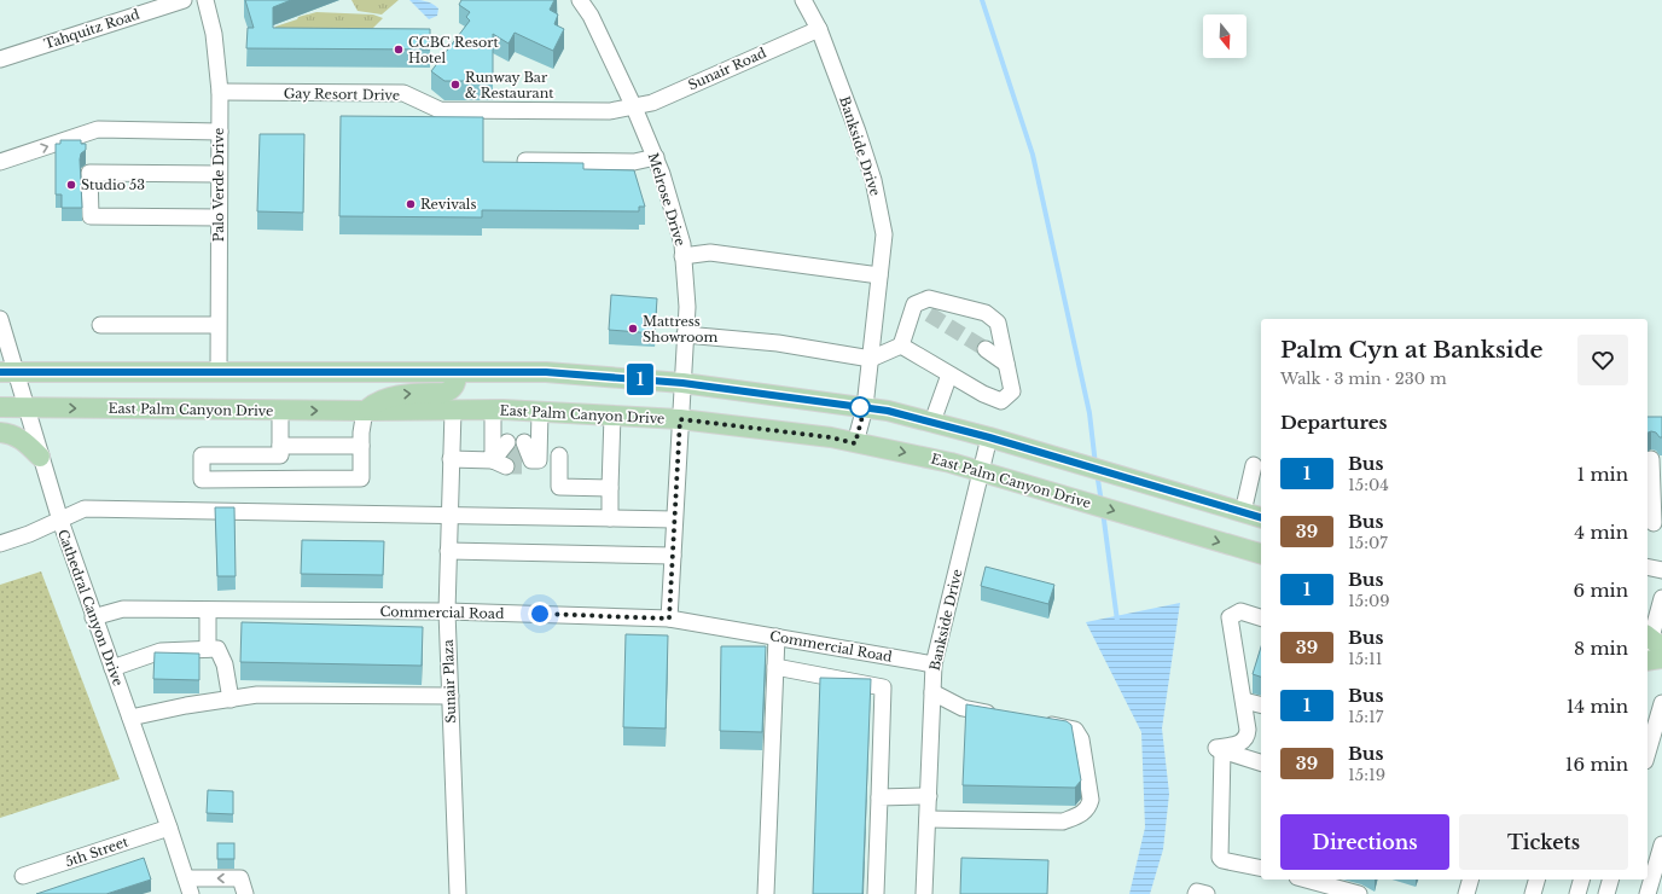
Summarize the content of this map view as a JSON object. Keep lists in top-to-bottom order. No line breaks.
{"streets":{"main road":["East Palm Canyon Drive"],"street":["Tahquitz Road","Sunair Road","Gay Resort Drive","Bankside Drive","Palo Verde Drive","Melrose Drive","Cathedral Canyon Drive","Commercial Road","Sunair Plaza","5th Street"]},"crossings":[["Sunair Road","Gay Resort Drive"],["Sunair Road","Bankside Drive"],["Sunair Road","Melrose Drive"],["Gay Resort Drive","Palo Verde Drive"],["Gay Resort Drive","Melrose Drive"],["Bankside Drive","East Palm Canyon Drive"],["Bankside Drive","Commercial Road"],["Melrose Drive","East Palm Canyon Drive"],["Melrose Drive","Commercial Road"],["East Palm Canyon Drive","Cathedral Canyon Drive"],["East Palm Canyon Drive","Sunair Plaza"],["Cathedral Canyon Drive","Commercial Road"],["Cathedral Canyon Drive","5th Street"],["Commercial Road","Sunair Plaza"]],"places":["CCBC Resort Hotel","Runway Bar & Restaurant","Studio 53","Revivals","Mattress Showroom"],"lines":["bus line 1"],"north":"bottom","page":{"on_map":"1","heading":[["Palm Cyn at Bankside","Walk · 3 min · 230 m"],"Departures"],"list":[{"mark":"1","name":"Bus","note":"15:04","value":"1 min"},{"mark":"39","name":"Bus","note":"15:07","value":"4 min"},{"mark":"1","name":"Bus","note":"15:09","value":"6 min"},{"mark":"39","name":"Bus","note":"15:11","value":"8 min"},{"mark":"1","name":"Bus","note":"15:17","value":"14 min"},{"mark":"39","name":"Bus","note":"15:19","value":"16 min"}],"buttons":["Directions","Tickets"]}}
